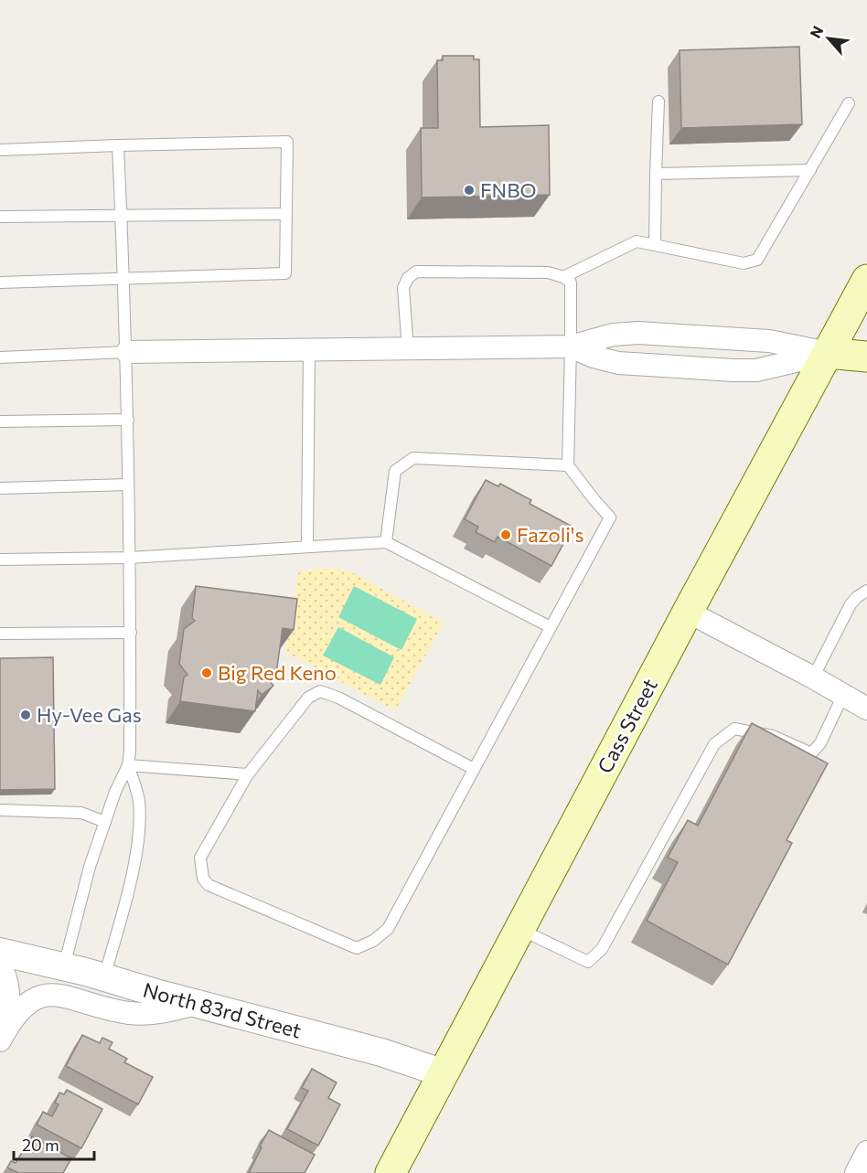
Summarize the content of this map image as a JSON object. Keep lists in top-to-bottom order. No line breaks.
{"streets":{"main road":["Cass Street"],"street":["North 83rd Street"]},"crossings":[["Cass Street","North 83rd Street"]],"places":["FNBO","Fazoli's","Big Red Keno","Hy-Vee Gas"],"scale_bar":"20 m","north":"top left"}
